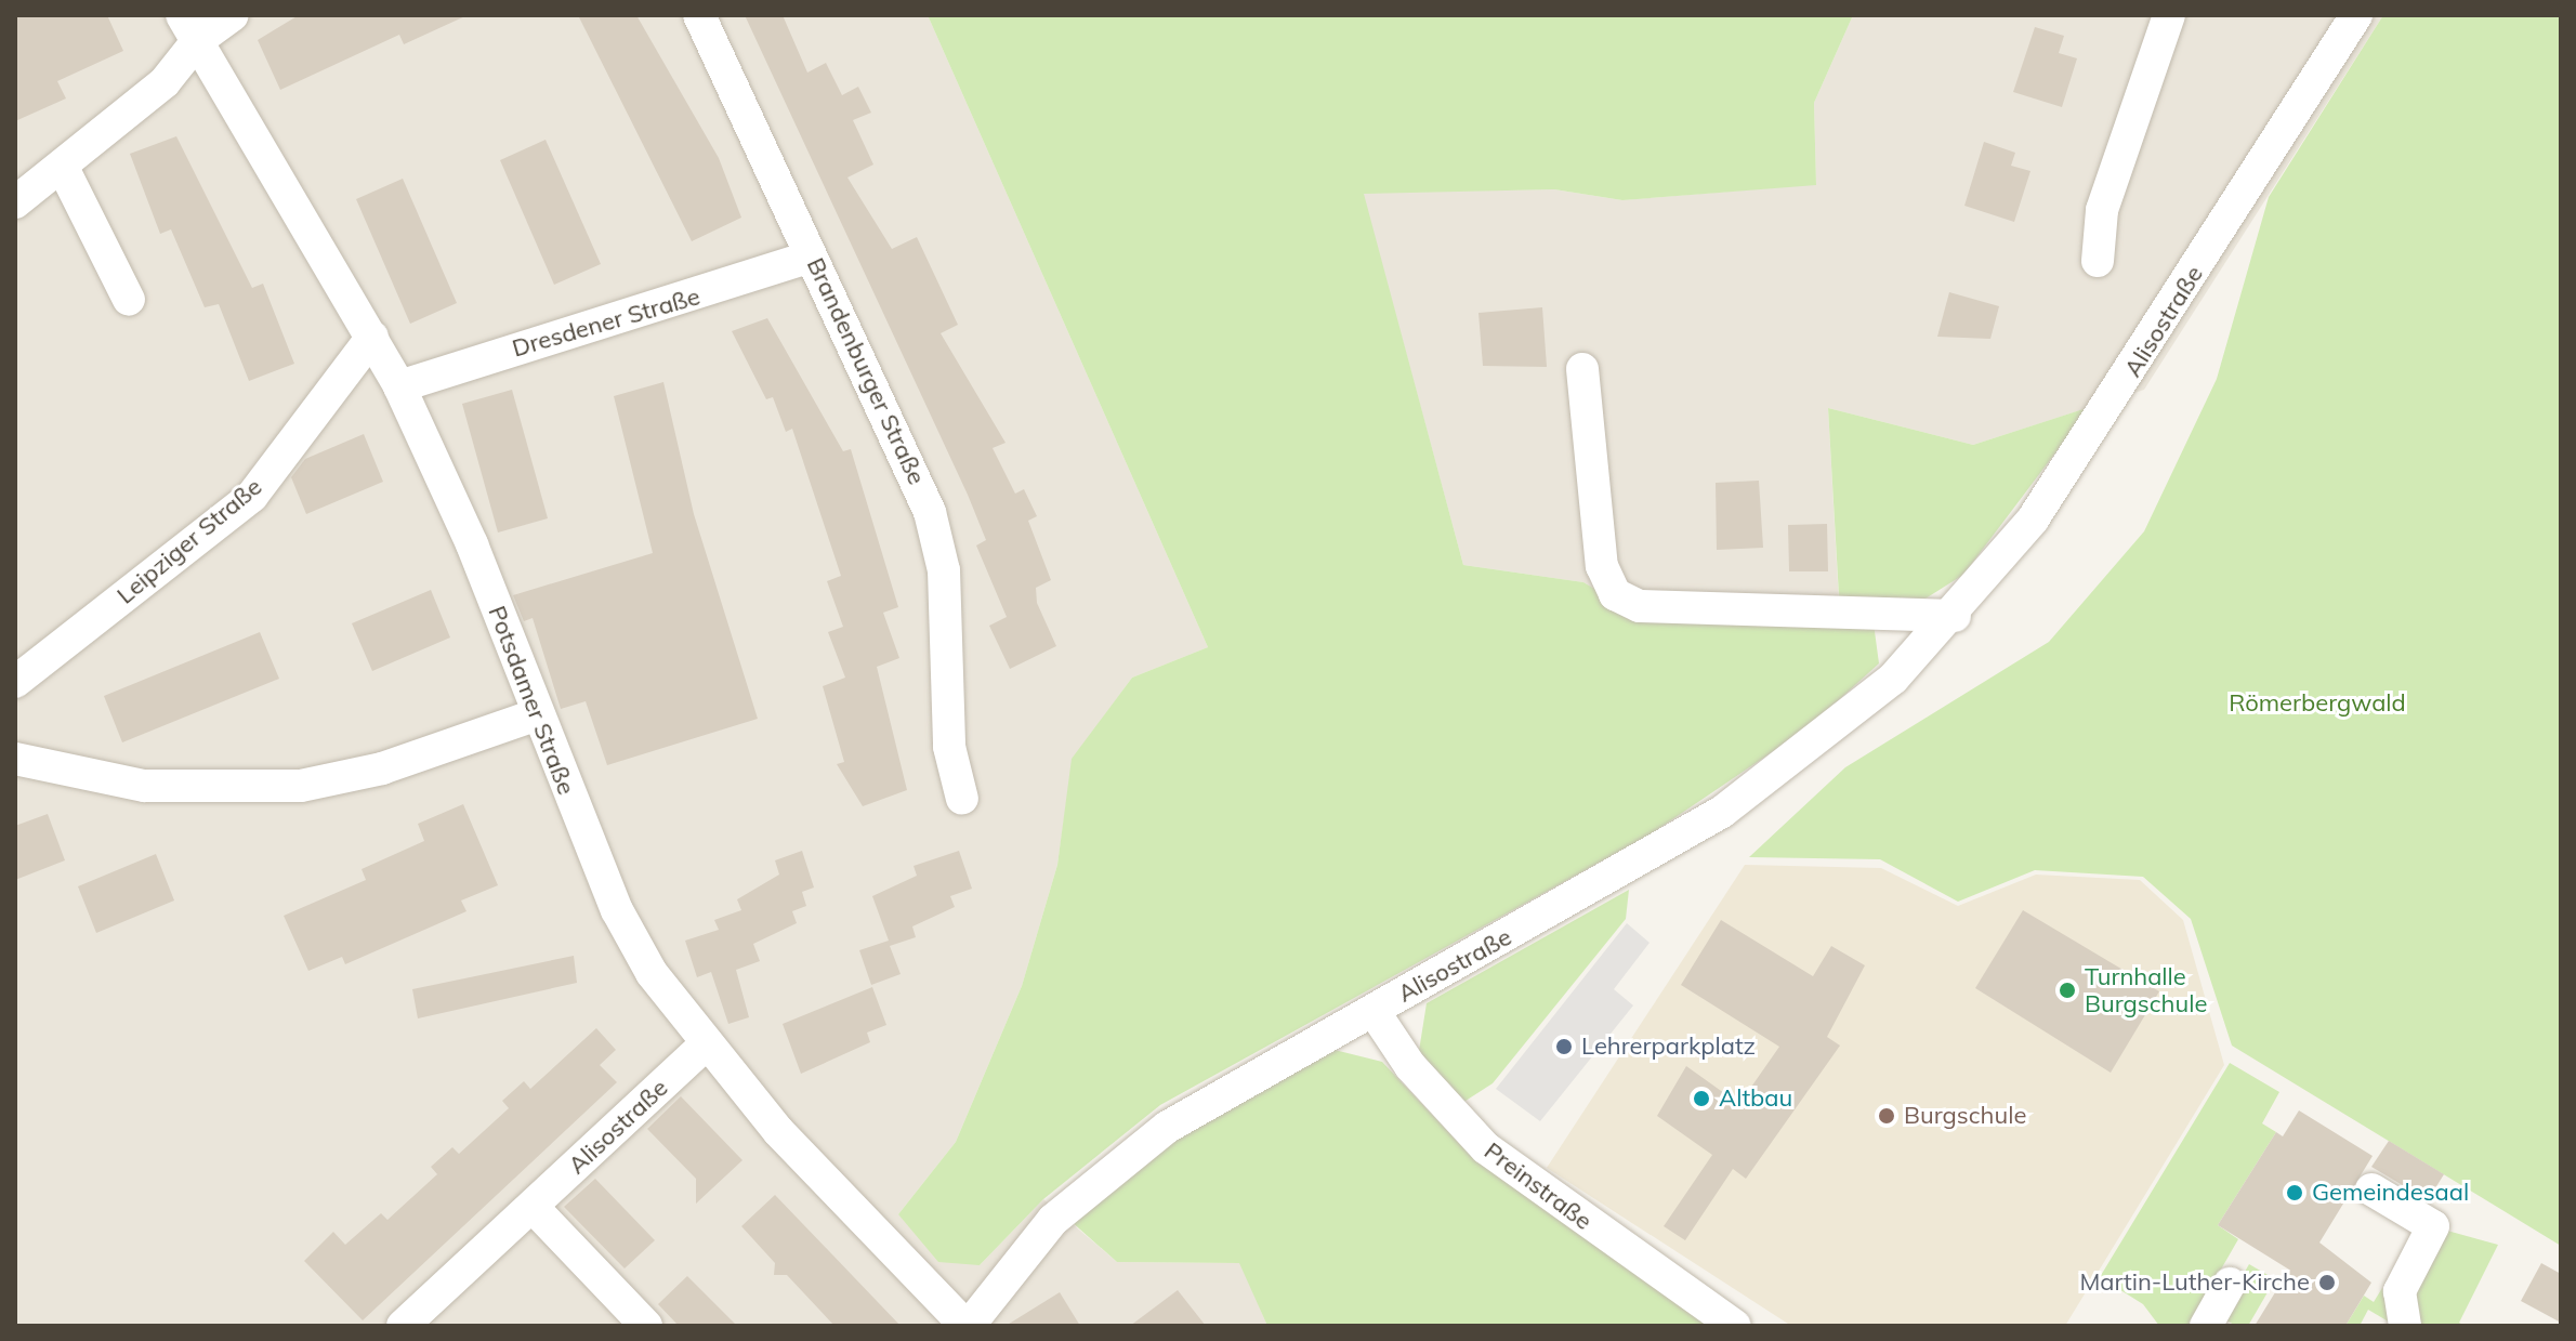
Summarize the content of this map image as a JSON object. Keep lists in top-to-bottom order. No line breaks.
{"streets":{"street":["Alisostraße","Dresdener Straße","Brandenburger Straße","Leipziger Straße","Potsdamer Straße","Preinstraße"]},"crossings":[["Alisostraße","Potsdamer Straße"],["Alisostraße","Preinstraße"],["Dresdener Straße","Brandenburger Straße"],["Dresdener Straße","Potsdamer Straße"],["Leipziger Straße","Potsdamer Straße"]],"parks":["Römerbergwald"],"places":["Turnhalle Burgschule","Lehrerparkplatz","Altbau","Burgschule","Gemeindesaal","Martin-Luther-Kirche"]}
